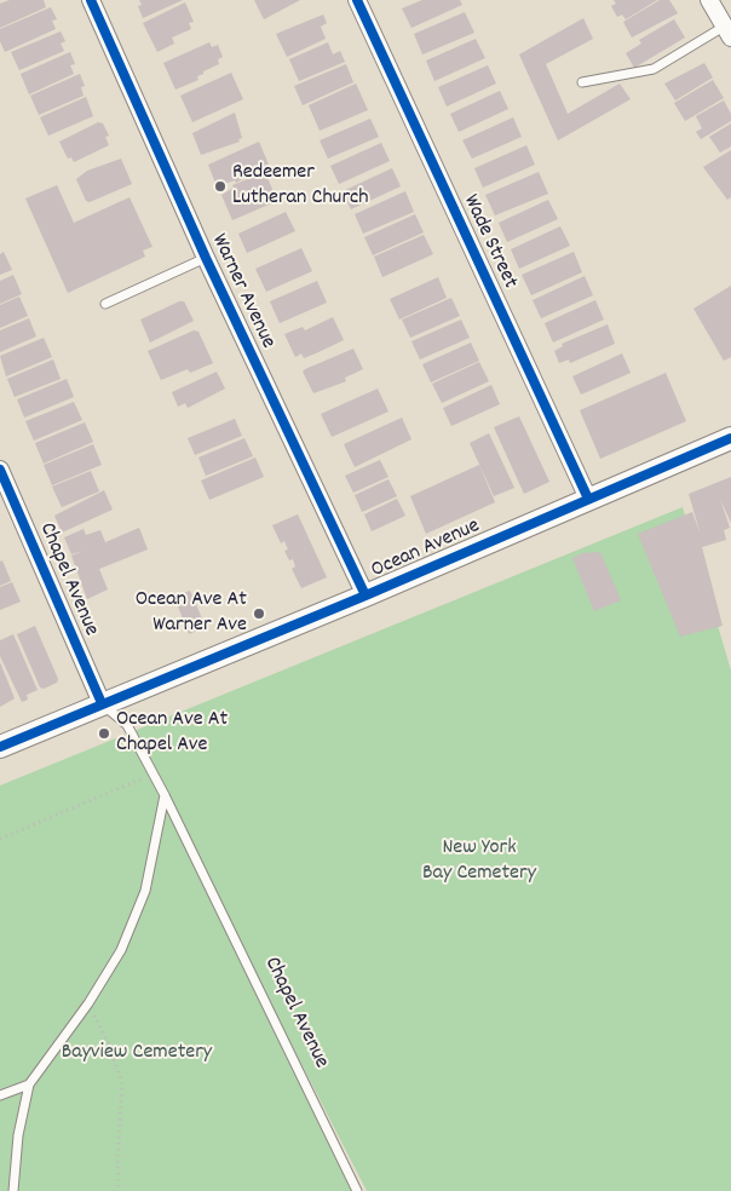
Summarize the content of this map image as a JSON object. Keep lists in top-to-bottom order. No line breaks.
{"streets":{"street":["Wade Street","Warner Avenue","Ocean Avenue","Chapel Avenue"]},"crossings":[["Wade Street","Ocean Avenue"],["Warner Avenue","Ocean Avenue"],["Ocean Avenue","Chapel Avenue"]],"parks":["New York Bay Cemetery","Bayview Cemetery"],"places":["Redeemer Lutheran Church","Ocean Ave At Warner Ave","Ocean Ave At Chapel Ave"]}
